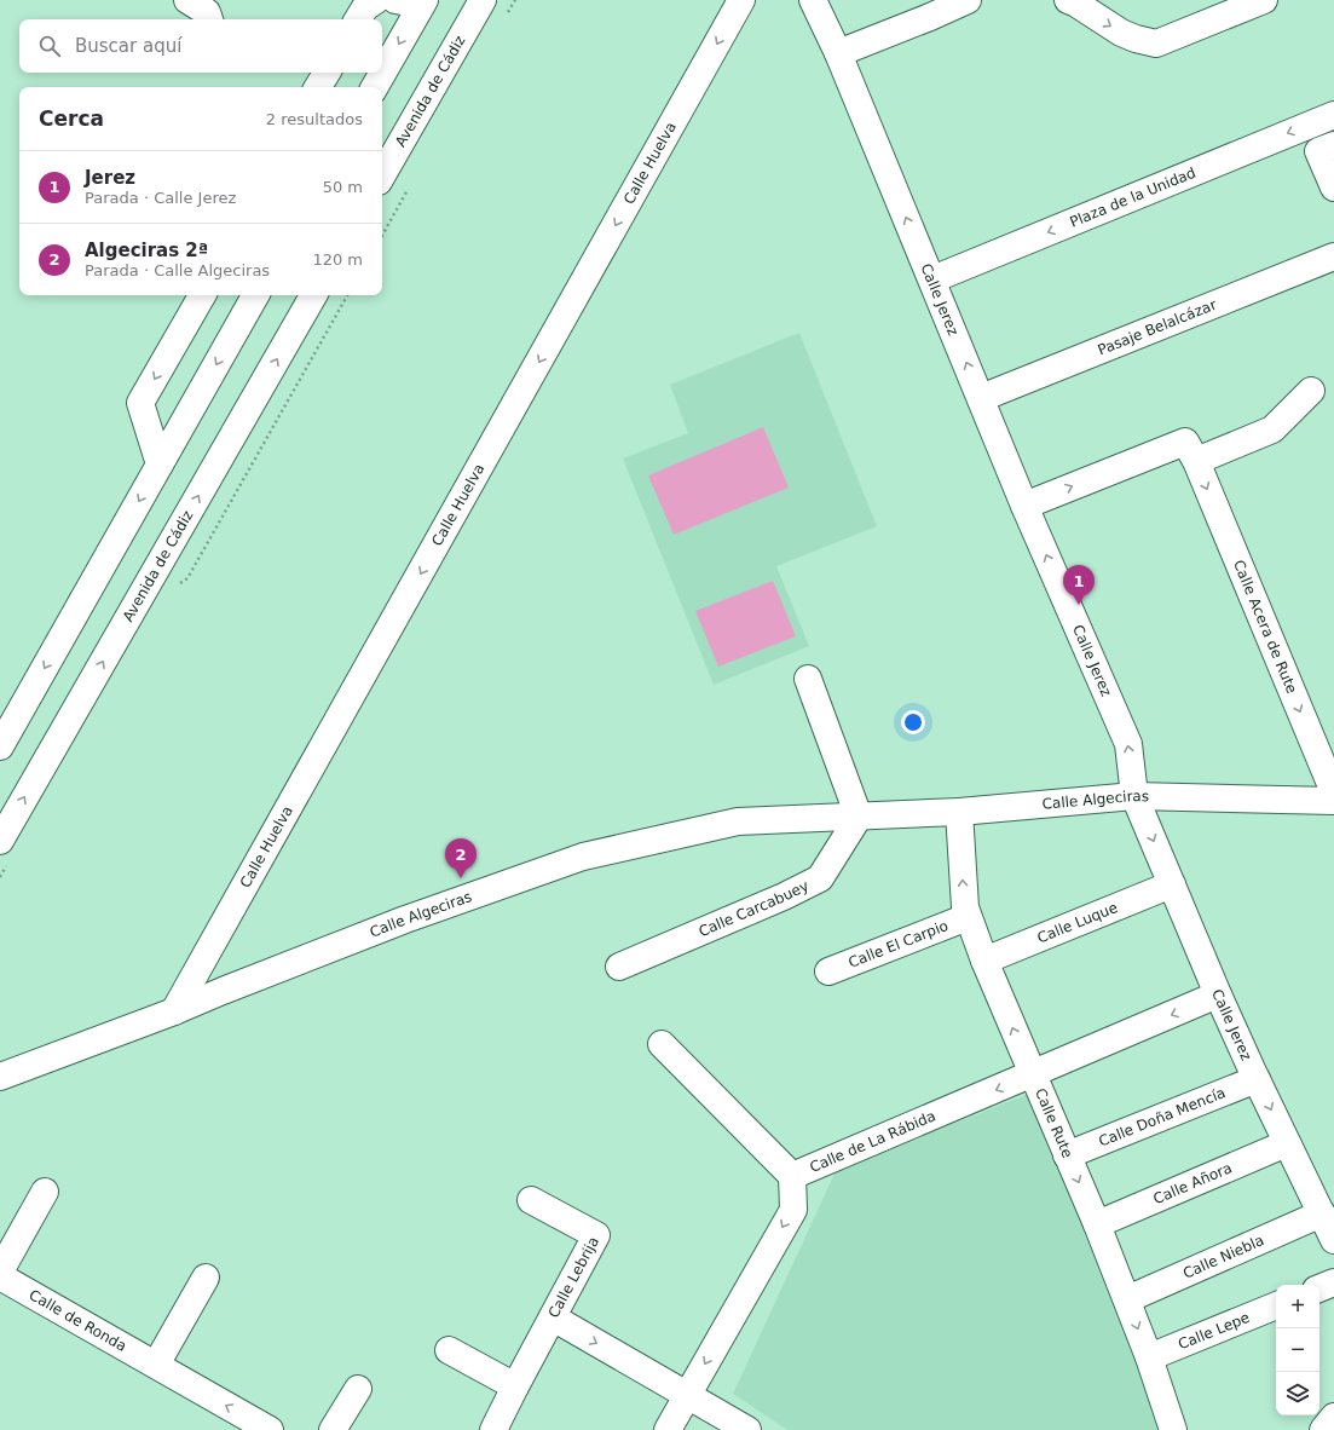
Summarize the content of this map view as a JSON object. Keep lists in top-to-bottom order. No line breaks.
{"streets":{"street":["Avenida de Cádiz","Calle Huelva","Plaza de la Unidad","Calle Jerez","Pasaje Belalcázar","Calle Acera de Rute","Calle Algeciras","Calle Carcabuey","Calle Luque","Calle El Carpio","Calle Doña Mencía","Calle Rute","Calle de La Rábida","Calle Añora","Calle Niebla","Calle Lebrija","Calle de Ronda","Calle Lepe"]},"crossings":[["Calle Huelva","Calle Algeciras"],["Plaza de la Unidad","Calle Jerez"],["Calle Jerez","Pasaje Belalcázar"],["Calle Jerez","Calle Acera de Rute"],["Calle Jerez","Calle Algeciras"],["Calle Jerez","Calle Luque"],["Calle Jerez","Calle Doña Mencía"],["Calle Jerez","Calle de La Rábida"],["Calle Jerez","Calle Añora"],["Calle Jerez","Calle Niebla"],["Calle Algeciras","Calle Carcabuey"],["Calle Algeciras","Calle Rute"],["Calle Luque","Calle Rute"],["Calle El Carpio","Calle Rute"],["Calle Doña Mencía","Calle Rute"],["Calle Rute","Calle de La Rábida"],["Calle Rute","Calle Añora"],["Calle Rute","Calle Niebla"],["Calle Rute","Calle Lepe"]],"one_way":["Calle Huelva","Plaza de la Unidad","Calle de La Rábida","Calle de Ronda"],"page":{"search":"Buscar aquí","heading":["Cerca","2 resultados"],"list":[{"mark":"1","name":"Jerez","note":"Parada · Calle Jerez","value":"50 m"},{"mark":"2","name":"Algeciras 2ª","note":"Parada · Calle Algeciras","value":"120 m"}],"pins":["1","2"],"map_buttons":["+","−"]}}
